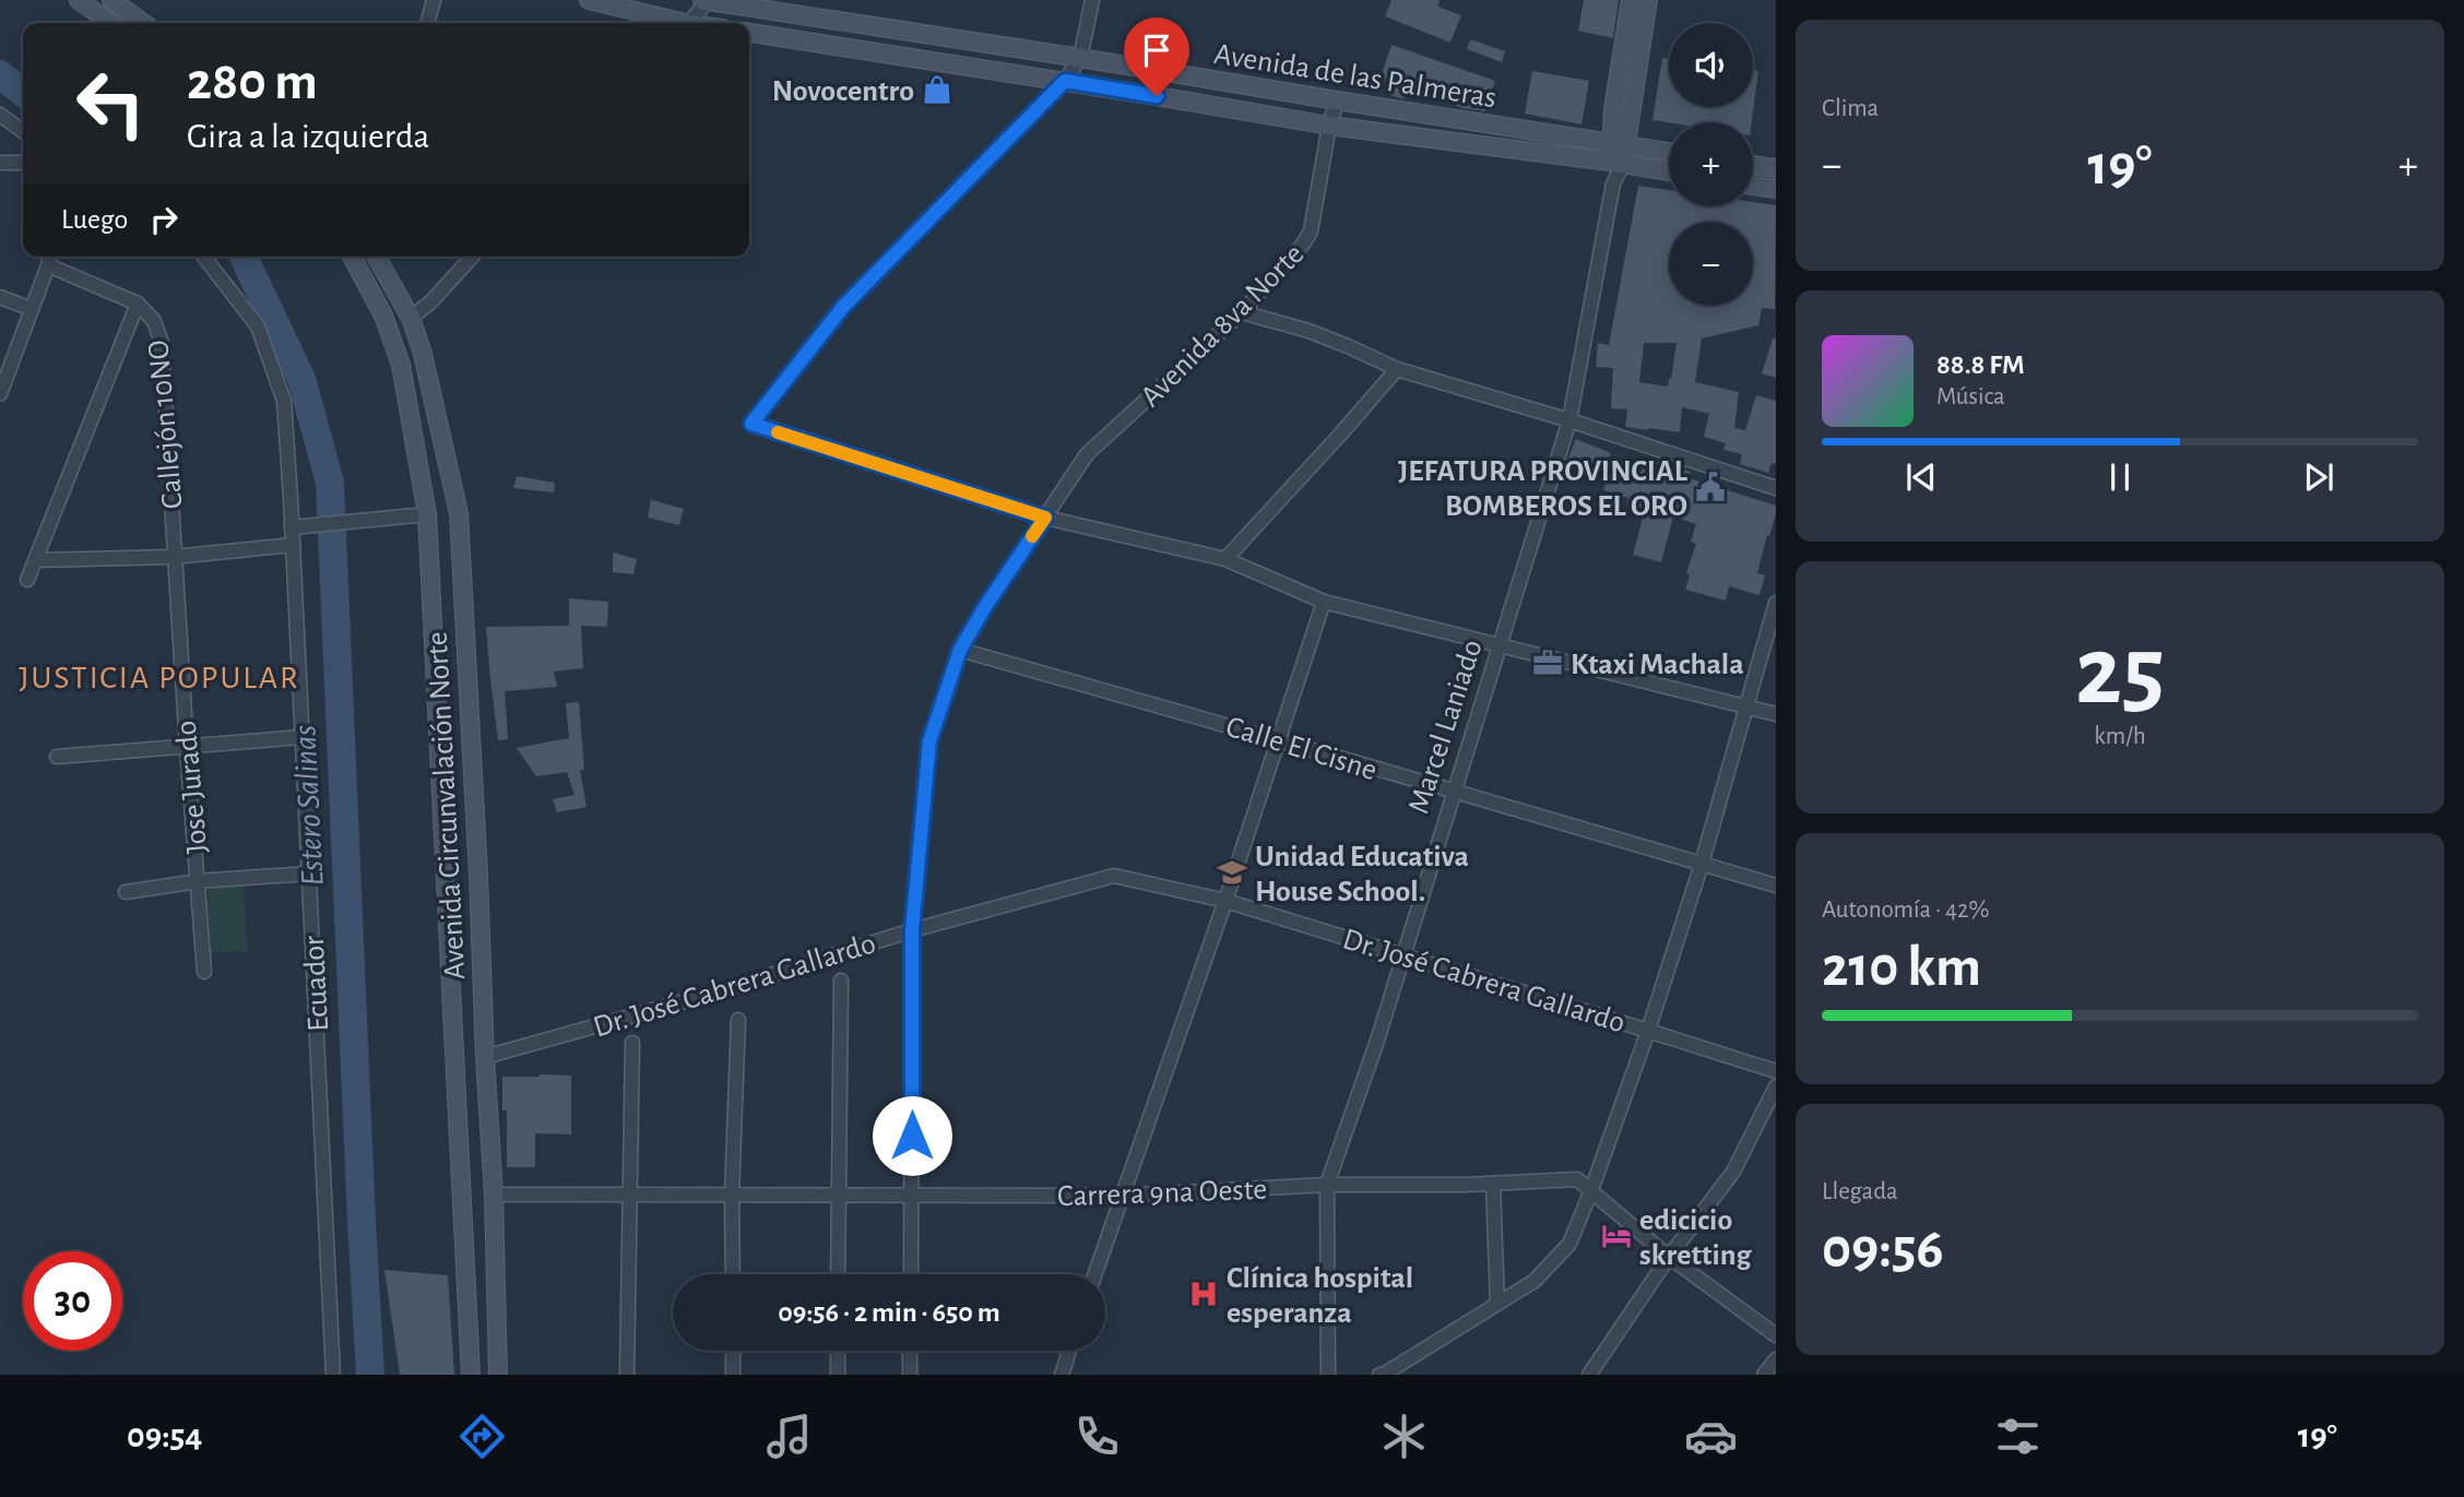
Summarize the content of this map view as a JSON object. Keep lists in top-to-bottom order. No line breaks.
{"streets":{"main road":["Avenida de las Palmeras","Marcel Laniado","Avenida Circunvalación Norte"],"street":["Avenida 8va Norte","Callejón 10NO","Calle El Cisne","Jose Jurado","Dr. José Cabrera Gallardo","Ecuador","Carrera 9na Oeste"]},"crossings":[["Avenida de las Palmeras","Avenida 8va Norte"],["Avenida de las Palmeras","Marcel Laniado"],["Avenida 8va Norte","Calle El Cisne"],["Avenida 8va Norte","Dr. José Cabrera Gallardo"],["Avenida 8va Norte","Carrera 9na Oeste"],["Callejón 10NO","Jose Jurado"],["Marcel Laniado","Calle El Cisne"],["Marcel Laniado","Dr. José Cabrera Gallardo"],["Marcel Laniado","Carrera 9na Oeste"],["Avenida Circunvalación Norte","Dr. José Cabrera Gallardo"],["Avenida Circunvalación Norte","Carrera 9na Oeste"]],"districts":["JUSTICIA POPULAR"],"water":["Estero Salinas"],"places":{"shop":["Novocentro"],"public building":["JEFATURA PROVINCIAL BOMBEROS EL ORO"],"office":["Ktaxi Machala"],"school or university":["Unidad Educativa House School."],"hotel":["edicicio skretting"],"hospital":["Clínica hospital esperanza"]},"page":{"tile":["Clima",["25","km/h"],["Autonomía · 42%","210 km"],["Llegada","09:56"]],"map_buttons":["+","−"],"turn":["280 m","Gira a la izquierda"],"heat":["−","19°","+"],"then":"Luego","song":["88.8 FM","Música"],"limit":"30","trip":"09:56 · 2 min · 650 m","tabs":["09:54","19°"]}}
